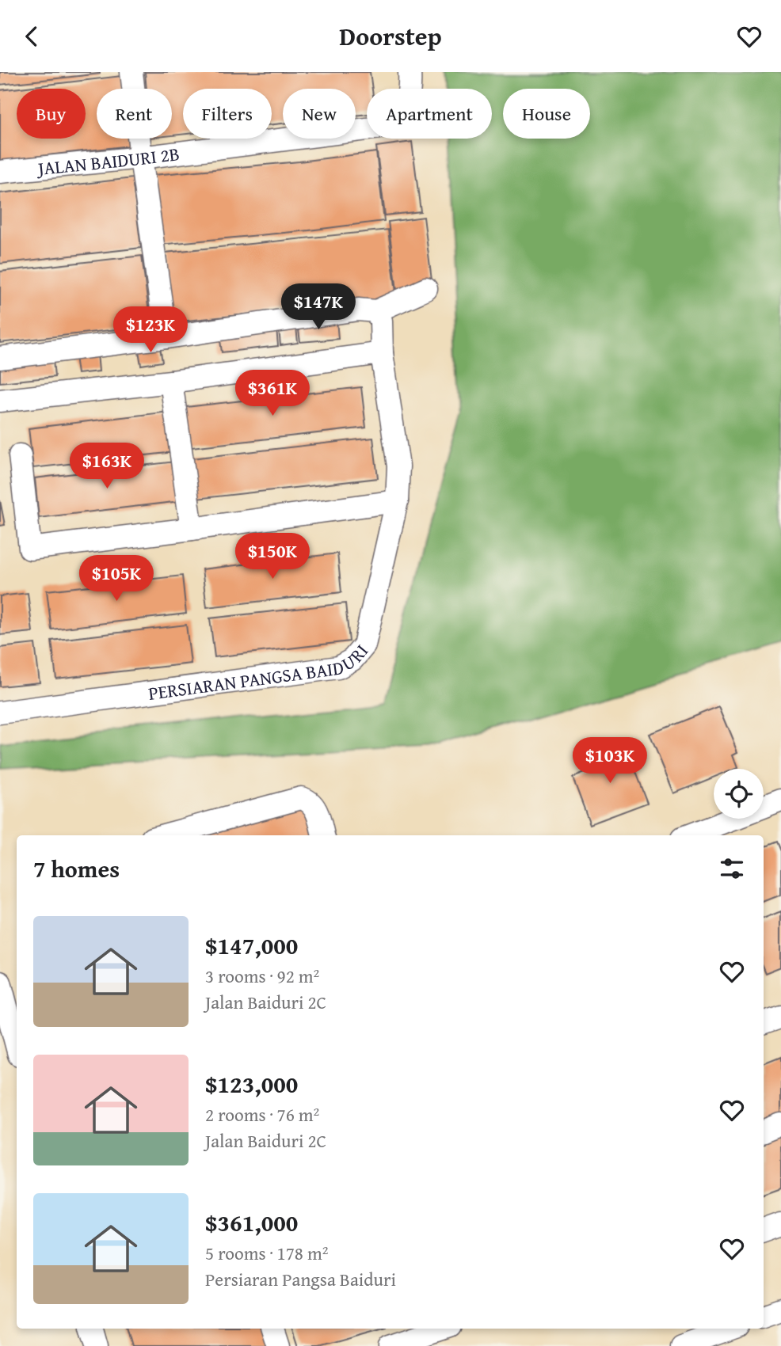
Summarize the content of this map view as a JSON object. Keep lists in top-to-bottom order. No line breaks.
{"streets":{"street":["JALAN BAIDURI 2B","PERSIARAN PANGSA BAIDURI"]},"page":{"header":"Doorstep","chip":["Buy","Rent","Filters","New","Apartment","House"],"price":["$147K","$123K","$361K","$163K","$150K","$105K","$103K"],"heading":"7 homes","list":[{"name":"$147,000","note":"3 rooms · 92 m² · Jalan Baiduri 2C"},{"name":"$123,000","note":"2 rooms · 76 m² · Jalan Baiduri 2C"},{"name":"$361,000","note":"5 rooms · 178 m² · Persiaran Pangsa Baiduri"}]}}
